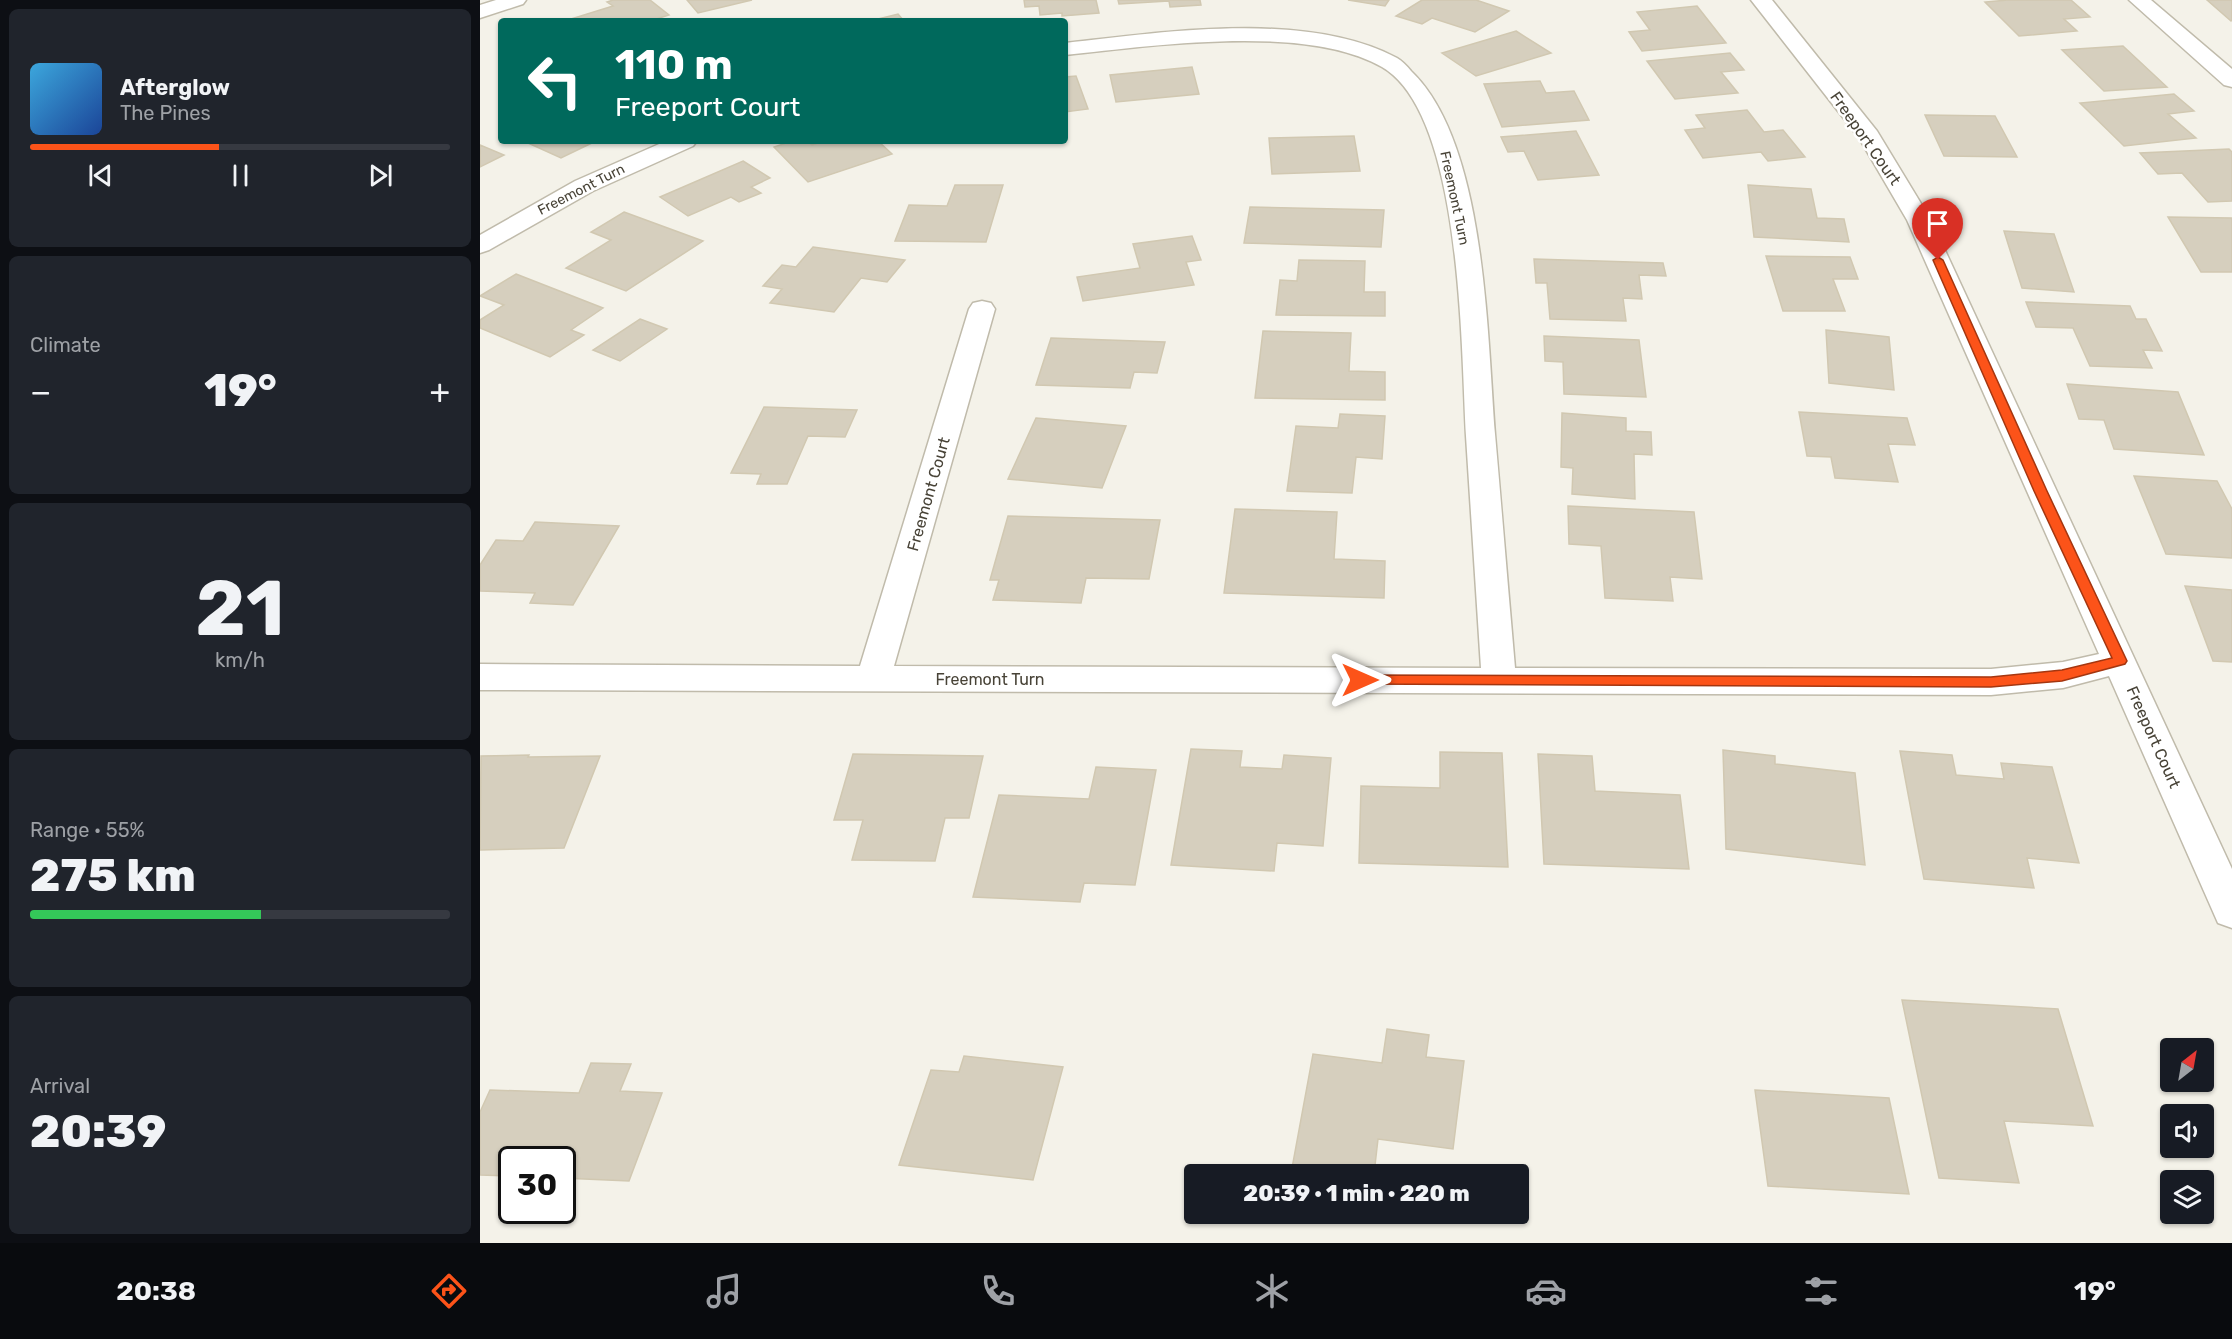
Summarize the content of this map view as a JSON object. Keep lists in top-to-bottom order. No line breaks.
{"streets":{"street":["Freeport Court","Freemont Turn","Freemont Court"]},"crossings":[["Freeport Court","Freemont Turn"],["Freemont Turn","Freemont Court"]],"north":"top right","page":{"turn":["110 m","Freeport Court"],"song":["Afterglow","The Pines"],"tile":["Climate",["21","km/h"],["Range · 55%","275 km"],["Arrival","20:39"]],"heat":["−","19°","+"],"limit":"30","trip":"20:39 · 1 min · 220 m","tabs":["20:38","19°"]}}
